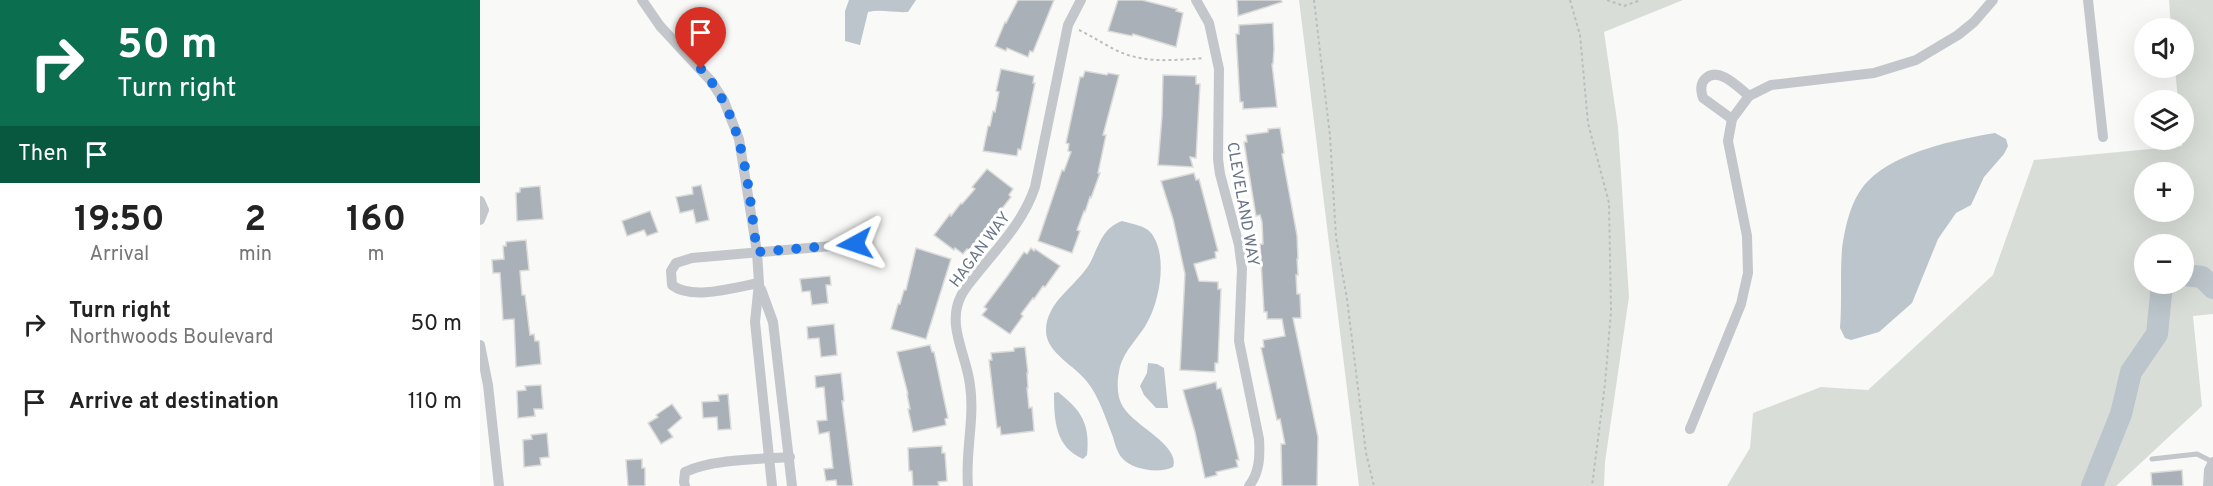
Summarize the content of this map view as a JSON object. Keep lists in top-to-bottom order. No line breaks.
{"streets":{"street":["CLEVELAND WAY","HAGAN WAY"]},"page":{"turn":["50 m","Turn right"],"map_buttons":["+","−"],"then":"Then","eta":["19:50","Arrival","2","min","160","m"],"list":[{"name":"Turn right","note":"Northwoods Boulevard","value":"50 m"},{"name":"Arrive at destination","value":"110 m"}]}}
